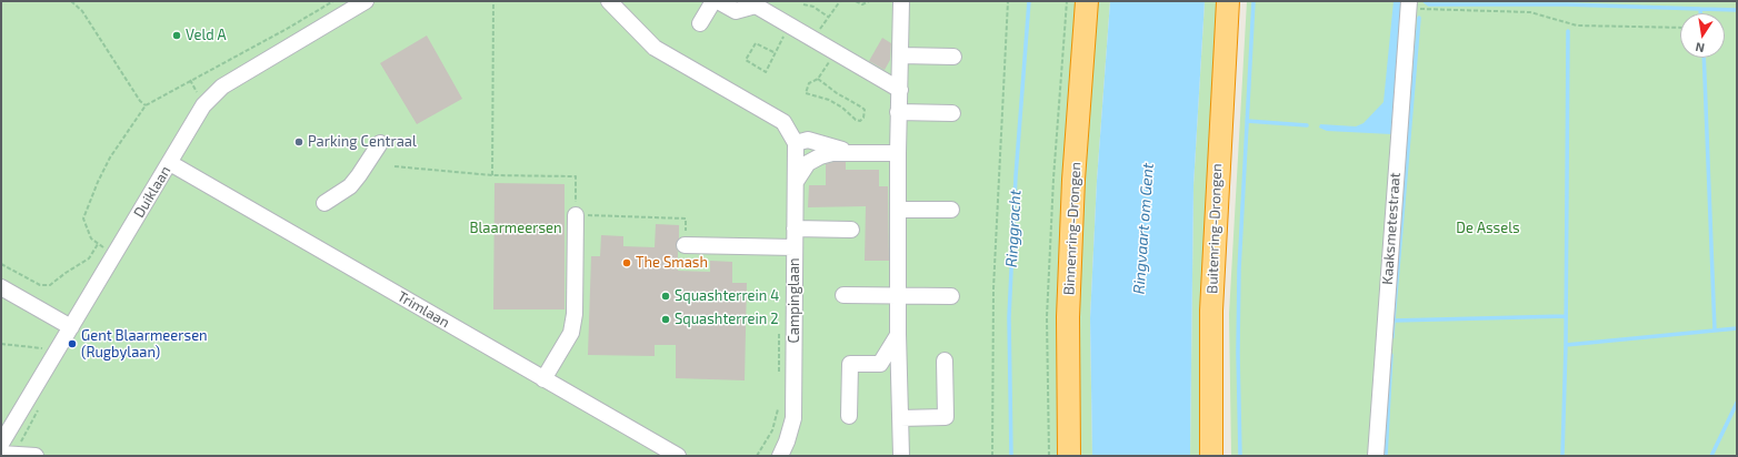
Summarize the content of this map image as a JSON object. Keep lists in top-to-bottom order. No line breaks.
{"streets":{"highway":["Binnenring-Drongen","Buitenring-Drongen"],"street":["Duiklaan","Kaaksmetestraat","Campinglaan","Trimlaan"]},"crossings":[["Duiklaan","Trimlaan"]],"water":["Ringgracht","Ringvaart om Gent"],"parks":["Blaarmeersen","De Assels"],"places":["Veld A","Parking Centraal","The Smash","Squashterrein 4","Squashterrein 2","Gent Blaarmeersen (Rugbylaan)"],"north":"bottom"}
